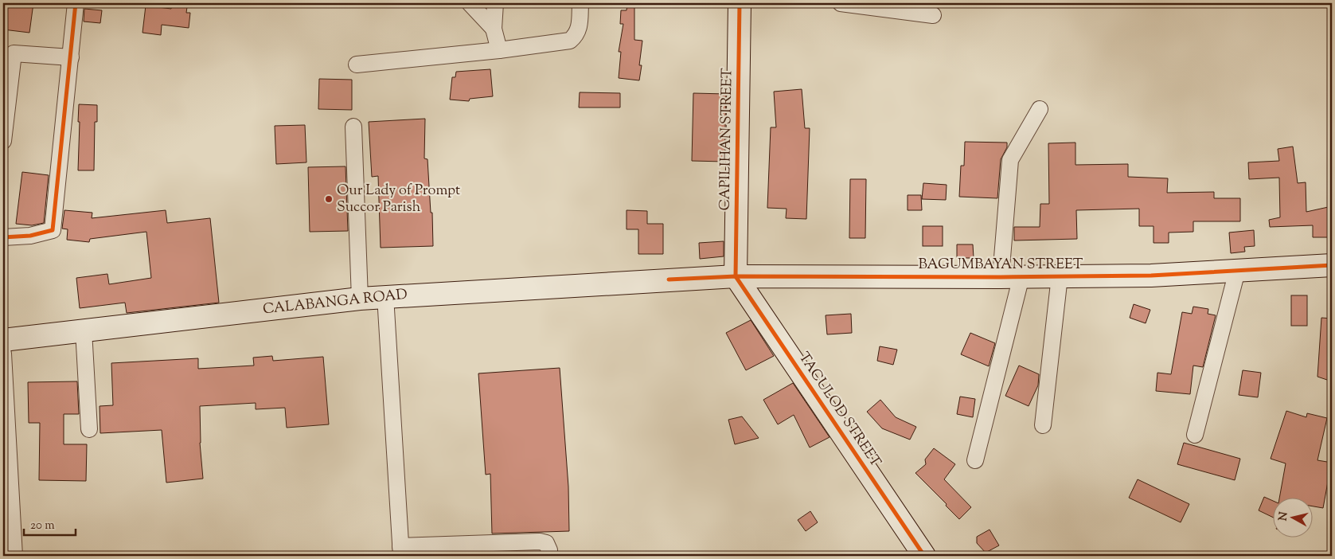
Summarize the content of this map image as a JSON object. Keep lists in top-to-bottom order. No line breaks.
{"streets":{"main road":["CAPILIHAN STREET","BAGUMBAYAN STREET","CALABANGA ROAD","TACULOD STREET"]},"crossings":[["CAPILIHAN STREET","BAGUMBAYAN STREET"],["CAPILIHAN STREET","TACULOD STREET"],["BAGUMBAYAN STREET","CALABANGA ROAD"],["BAGUMBAYAN STREET","TACULOD STREET"]],"places":["Our Lady of Prompt Succor Parish"],"scale_bar":"20 m","north":"left"}
